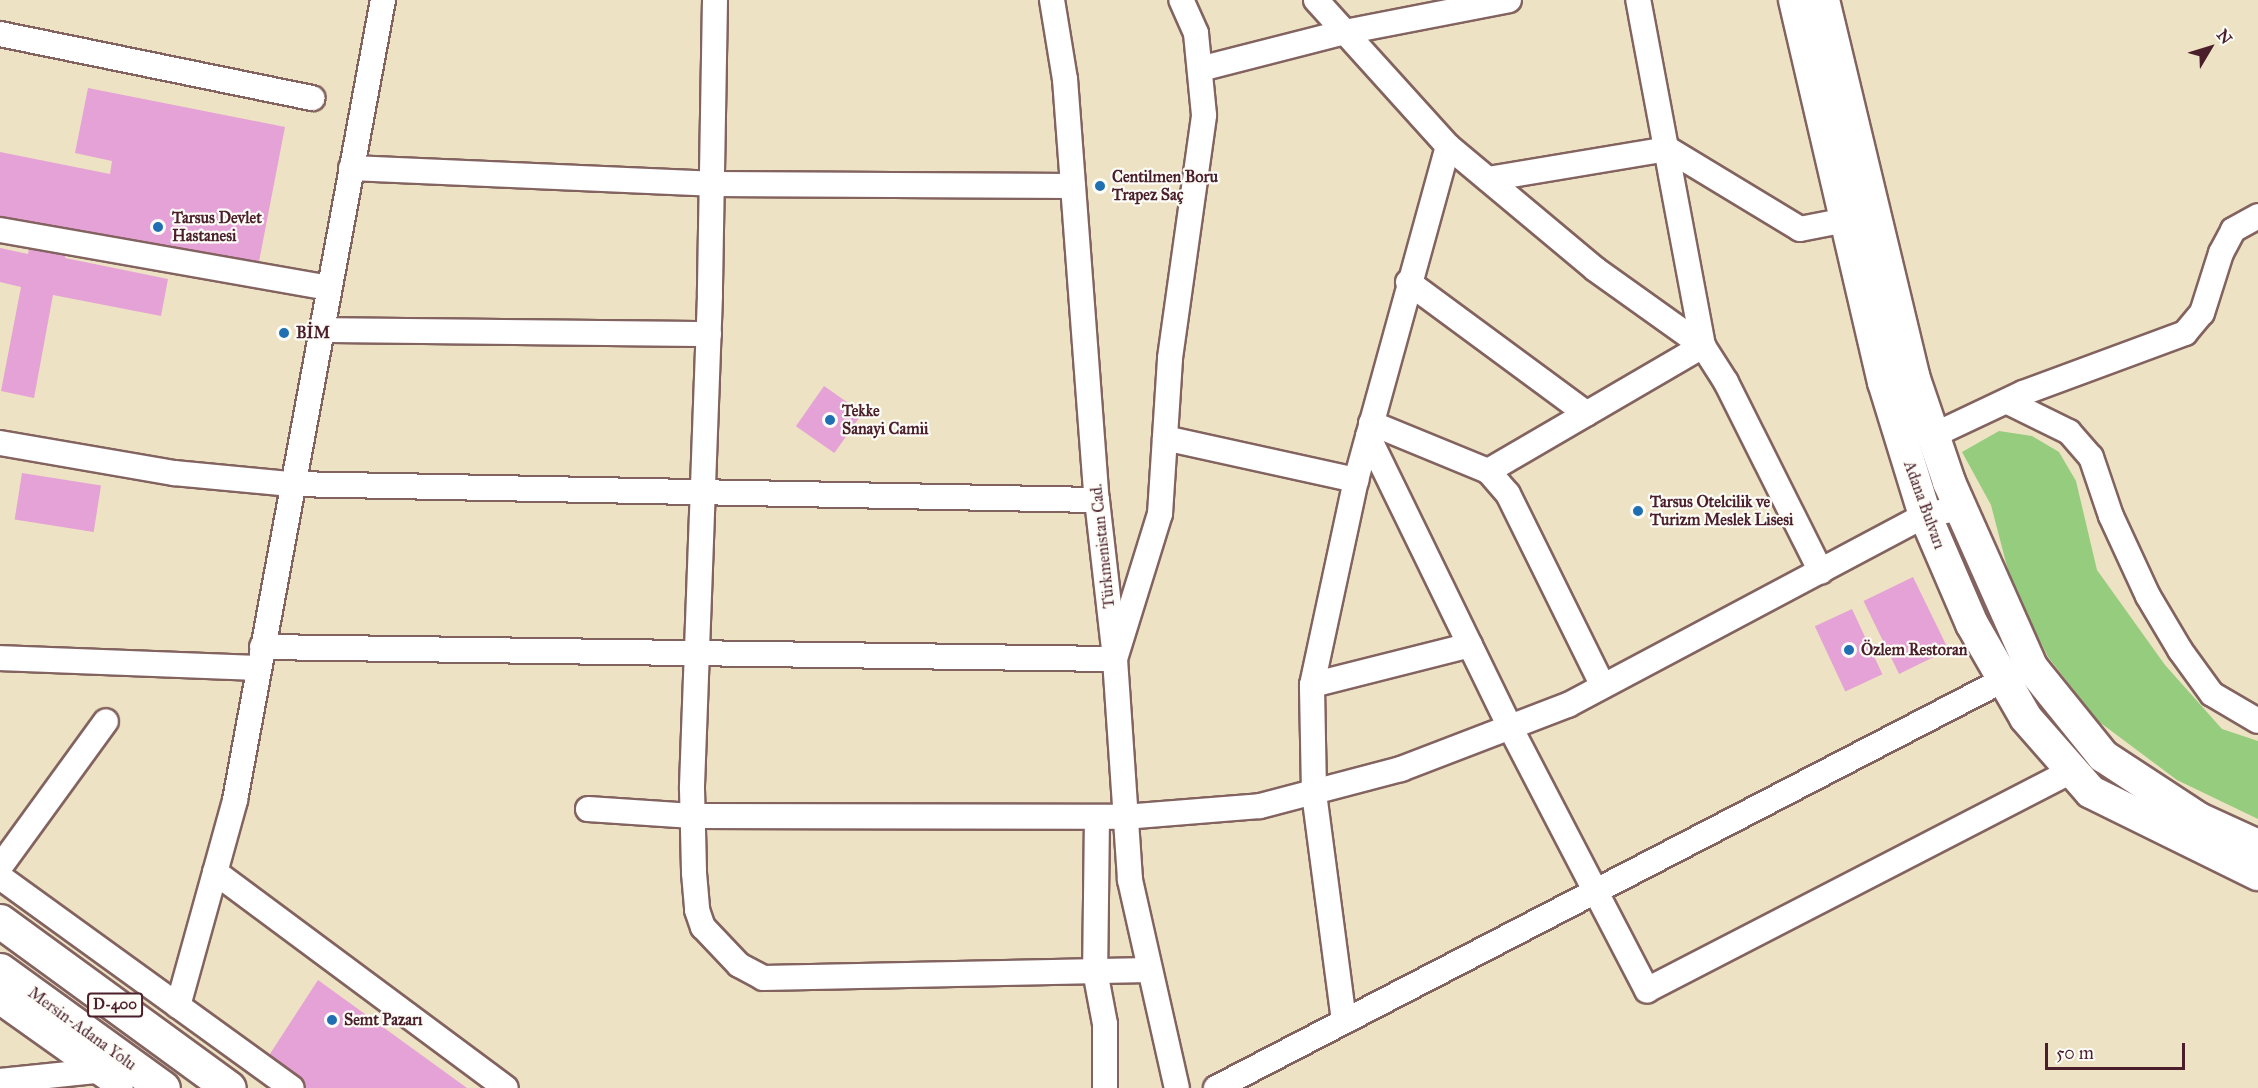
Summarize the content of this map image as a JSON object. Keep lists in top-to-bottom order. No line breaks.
{"streets":{"highway":["D-400","Mersin-Adana Yolu"],"main road":["Adana Bulvarı"],"street":["Türkmenistan Cad."]},"places":["Centilmen Boru Trapez Saç","Tarsus Devlet Hastanesi","BİM","Tekke Sanayi Camii","Tarsus Otelcilik ve Turizm Meslek Lisesi","Özlem Restoran","Semt Pazarı"],"scale_bar":"50 m","north":"top right"}
